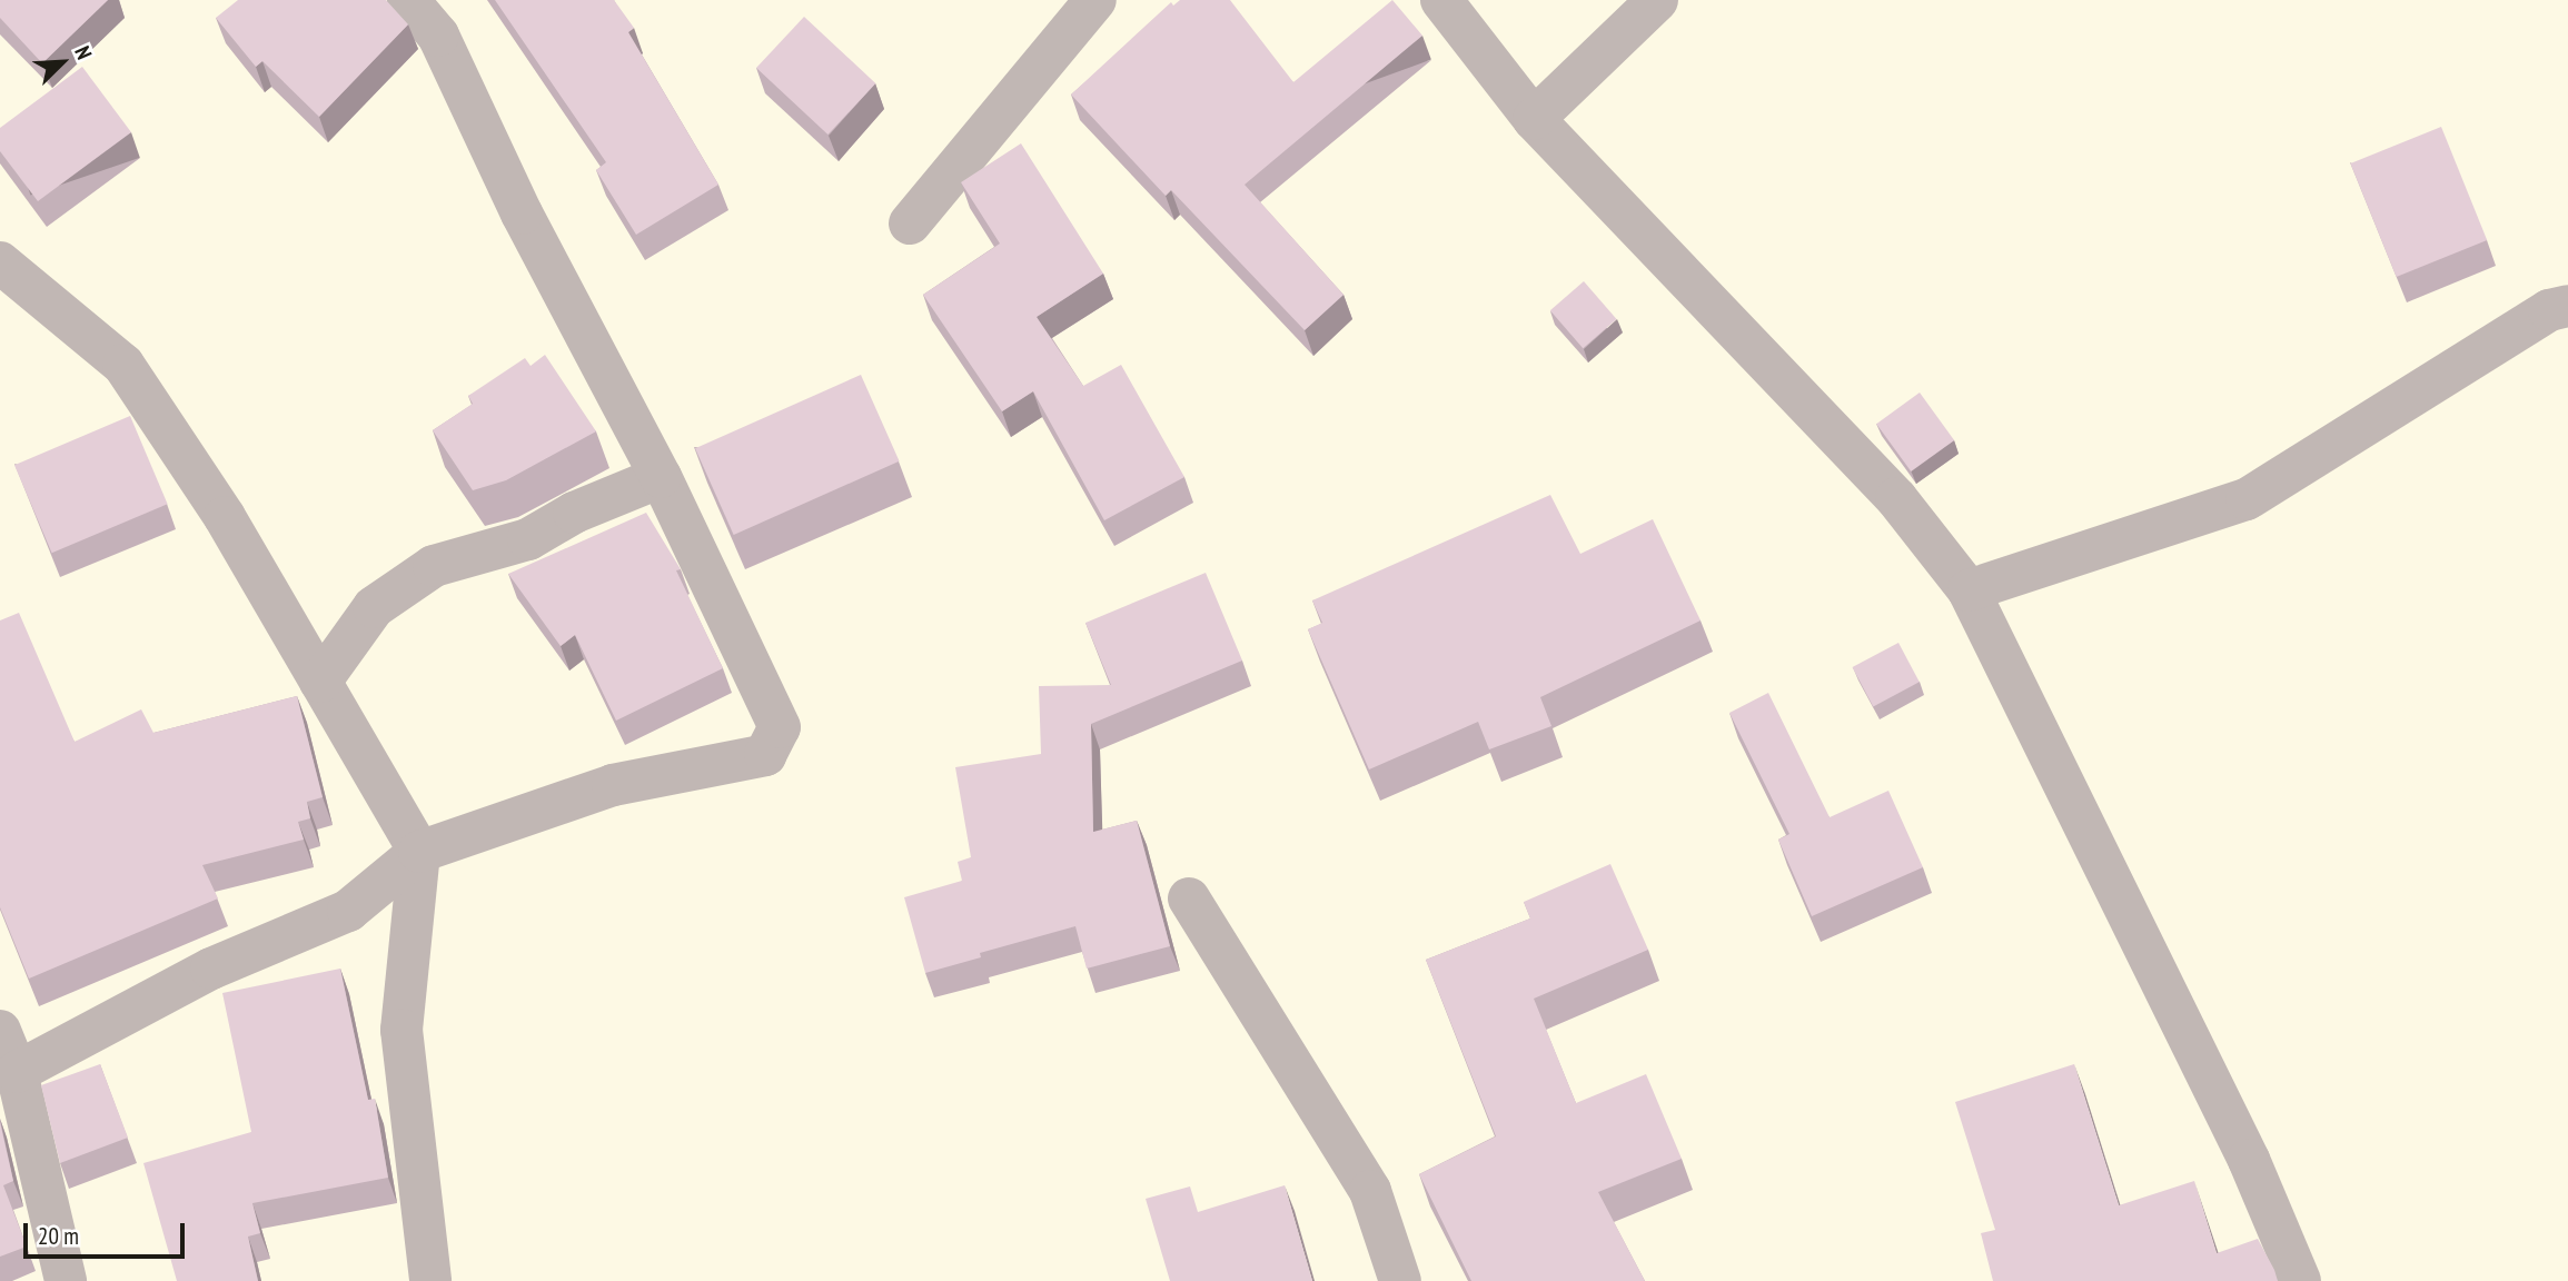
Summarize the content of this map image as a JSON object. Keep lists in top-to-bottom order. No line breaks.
{"scale_bar":"20 m","north":"top right"}
